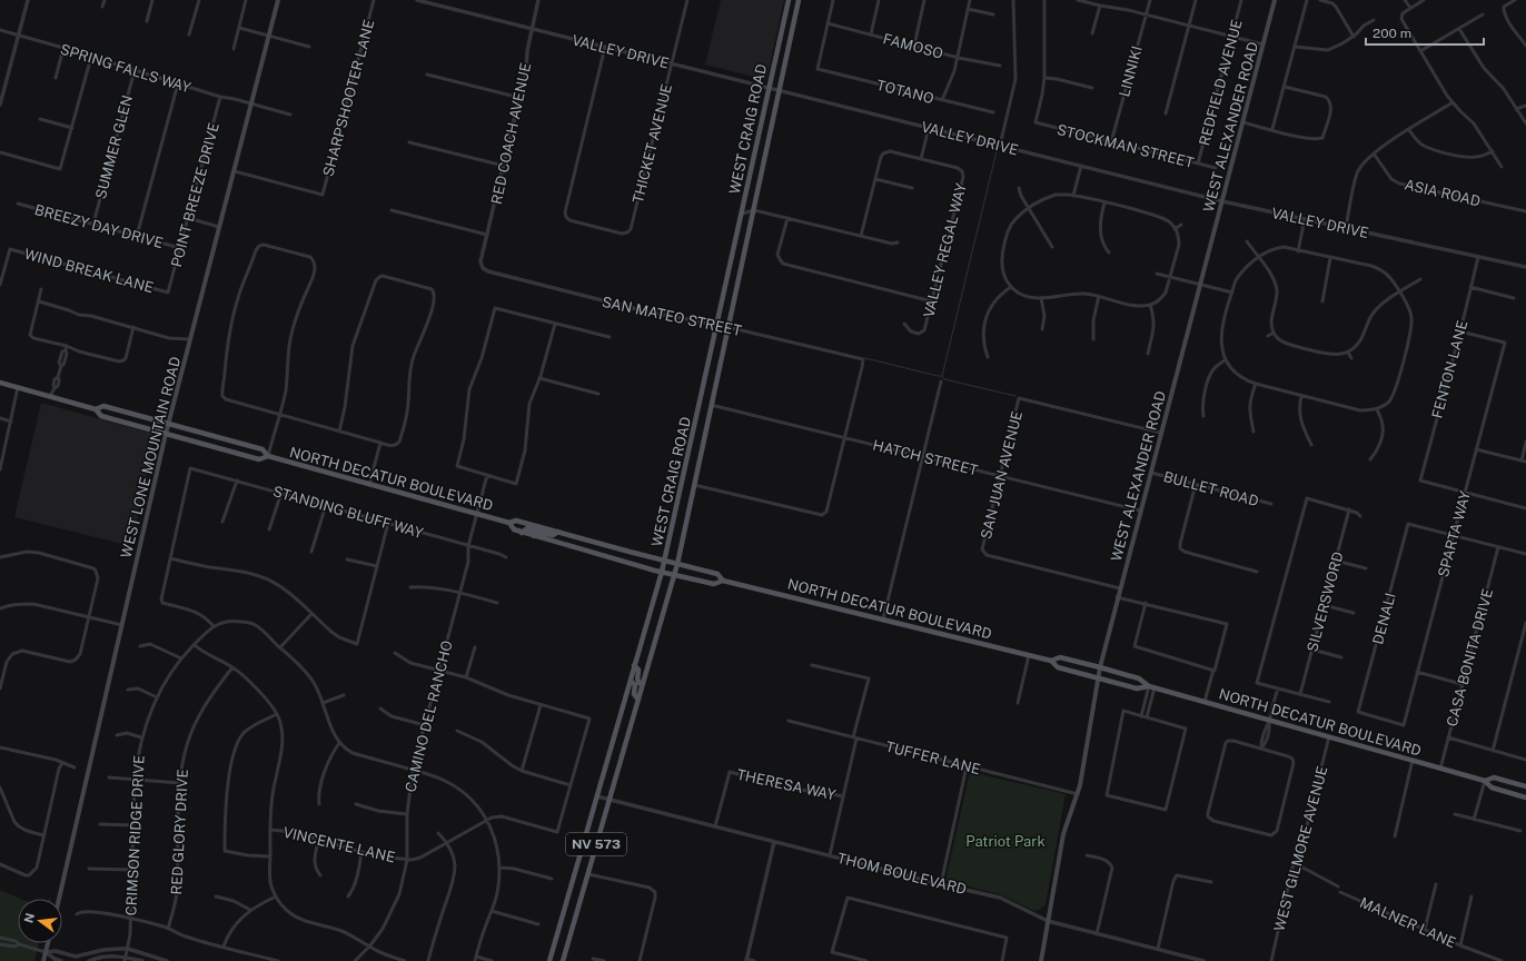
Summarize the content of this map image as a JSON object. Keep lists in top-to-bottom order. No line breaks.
{"streets":{"main road":["WEST ALEXANDER ROAD","WEST CRAIG ROAD","WEST LONE MOUNTAIN ROAD","NORTH DECATUR BOULEVARD","NV 573"],"street":["FAMOSO","VALLEY DRIVE","SPRING FALLS WAY","LINNIKI","REDFIELD AVENUE","TOTANO","SHARPSHOOTER LANE","RED COACH AVENUE","THICKET AVENUE","STOCKMAN STREET","SUMMER GLEN","ASIA ROAD","POINT BREEZE DRIVE","BREEZY DAY DRIVE","VALLEY REGAL WAY","WIND BREAK LANE","SAN MATEO STREET","FENTON LANE","HATCH STREET","SAN JUAN AVENUE","BULLET ROAD","STANDING BLUFF WAY","SPARTA WAY","SILVERSWORD","DENALI","CASA BONITA DRIVE","CAMINO DEL RANCHO","TUFFER LANE","THERESA WAY","RED GLORY DRIVE","CRIMSON RIDGE DRIVE","VINCENTE LANE","WEST GILMORE AVENUE","THOM BOULEVARD","MALNER LANE"]},"crossings":[["FAMOSO","TOTANO"],["VALLEY DRIVE","WEST ALEXANDER ROAD"],["VALLEY DRIVE","WEST CRAIG ROAD"],["VALLEY DRIVE","RED COACH AVENUE"],["VALLEY DRIVE","THICKET AVENUE"],["VALLEY DRIVE","FENTON LANE"],["SPRING FALLS WAY","SUMMER GLEN"],["SPRING FALLS WAY","POINT BREEZE DRIVE"],["SPRING FALLS WAY","WEST LONE MOUNTAIN ROAD"],["LINNIKI","STOCKMAN STREET"],["REDFIELD AVENUE","STOCKMAN STREET"],["SHARPSHOOTER LANE","WEST LONE MOUNTAIN ROAD"],["WEST ALEXANDER ROAD","HATCH STREET"],["WEST ALEXANDER ROAD","SAN JUAN AVENUE"],["WEST ALEXANDER ROAD","NORTH DECATUR BOULEVARD"],["WEST ALEXANDER ROAD","BULLET ROAD"],["WEST ALEXANDER ROAD","TUFFER LANE"],["WEST ALEXANDER ROAD","THOM BOULEVARD"],["WEST CRAIG ROAD","SAN MATEO STREET"],["WEST CRAIG ROAD","HATCH STREET"],["WEST CRAIG ROAD","NORTH DECATUR BOULEVARD"],["WEST CRAIG ROAD","THOM BOULEVARD"],["RED COACH AVENUE","SAN MATEO STREET"],["SUMMER GLEN","BREEZY DAY DRIVE"],["POINT BREEZE DRIVE","BREEZY DAY DRIVE"],["POINT BREEZE DRIVE","WIND BREAK LANE"],["SAN MATEO STREET","HATCH STREET"],["FENTON LANE","SPARTA WAY"],["WEST LONE MOUNTAIN ROAD","NORTH DECATUR BOULEVARD"],["HATCH STREET","SAN JUAN AVENUE"],["NORTH DECATUR BOULEVARD","CASA BONITA DRIVE"],["NORTH DECATUR BOULEVARD","CAMINO DEL RANCHO"],["NORTH DECATUR BOULEVARD","WEST GILMORE AVENUE"],["STANDING BLUFF WAY","CAMINO DEL RANCHO"],["SPARTA WAY","DENALI"],["CAMINO DEL RANCHO","VINCENTE LANE"],["THERESA WAY","THOM BOULEVARD"]],"parks":["Patriot Park"],"scale_bar":"200 m","north":"left"}
